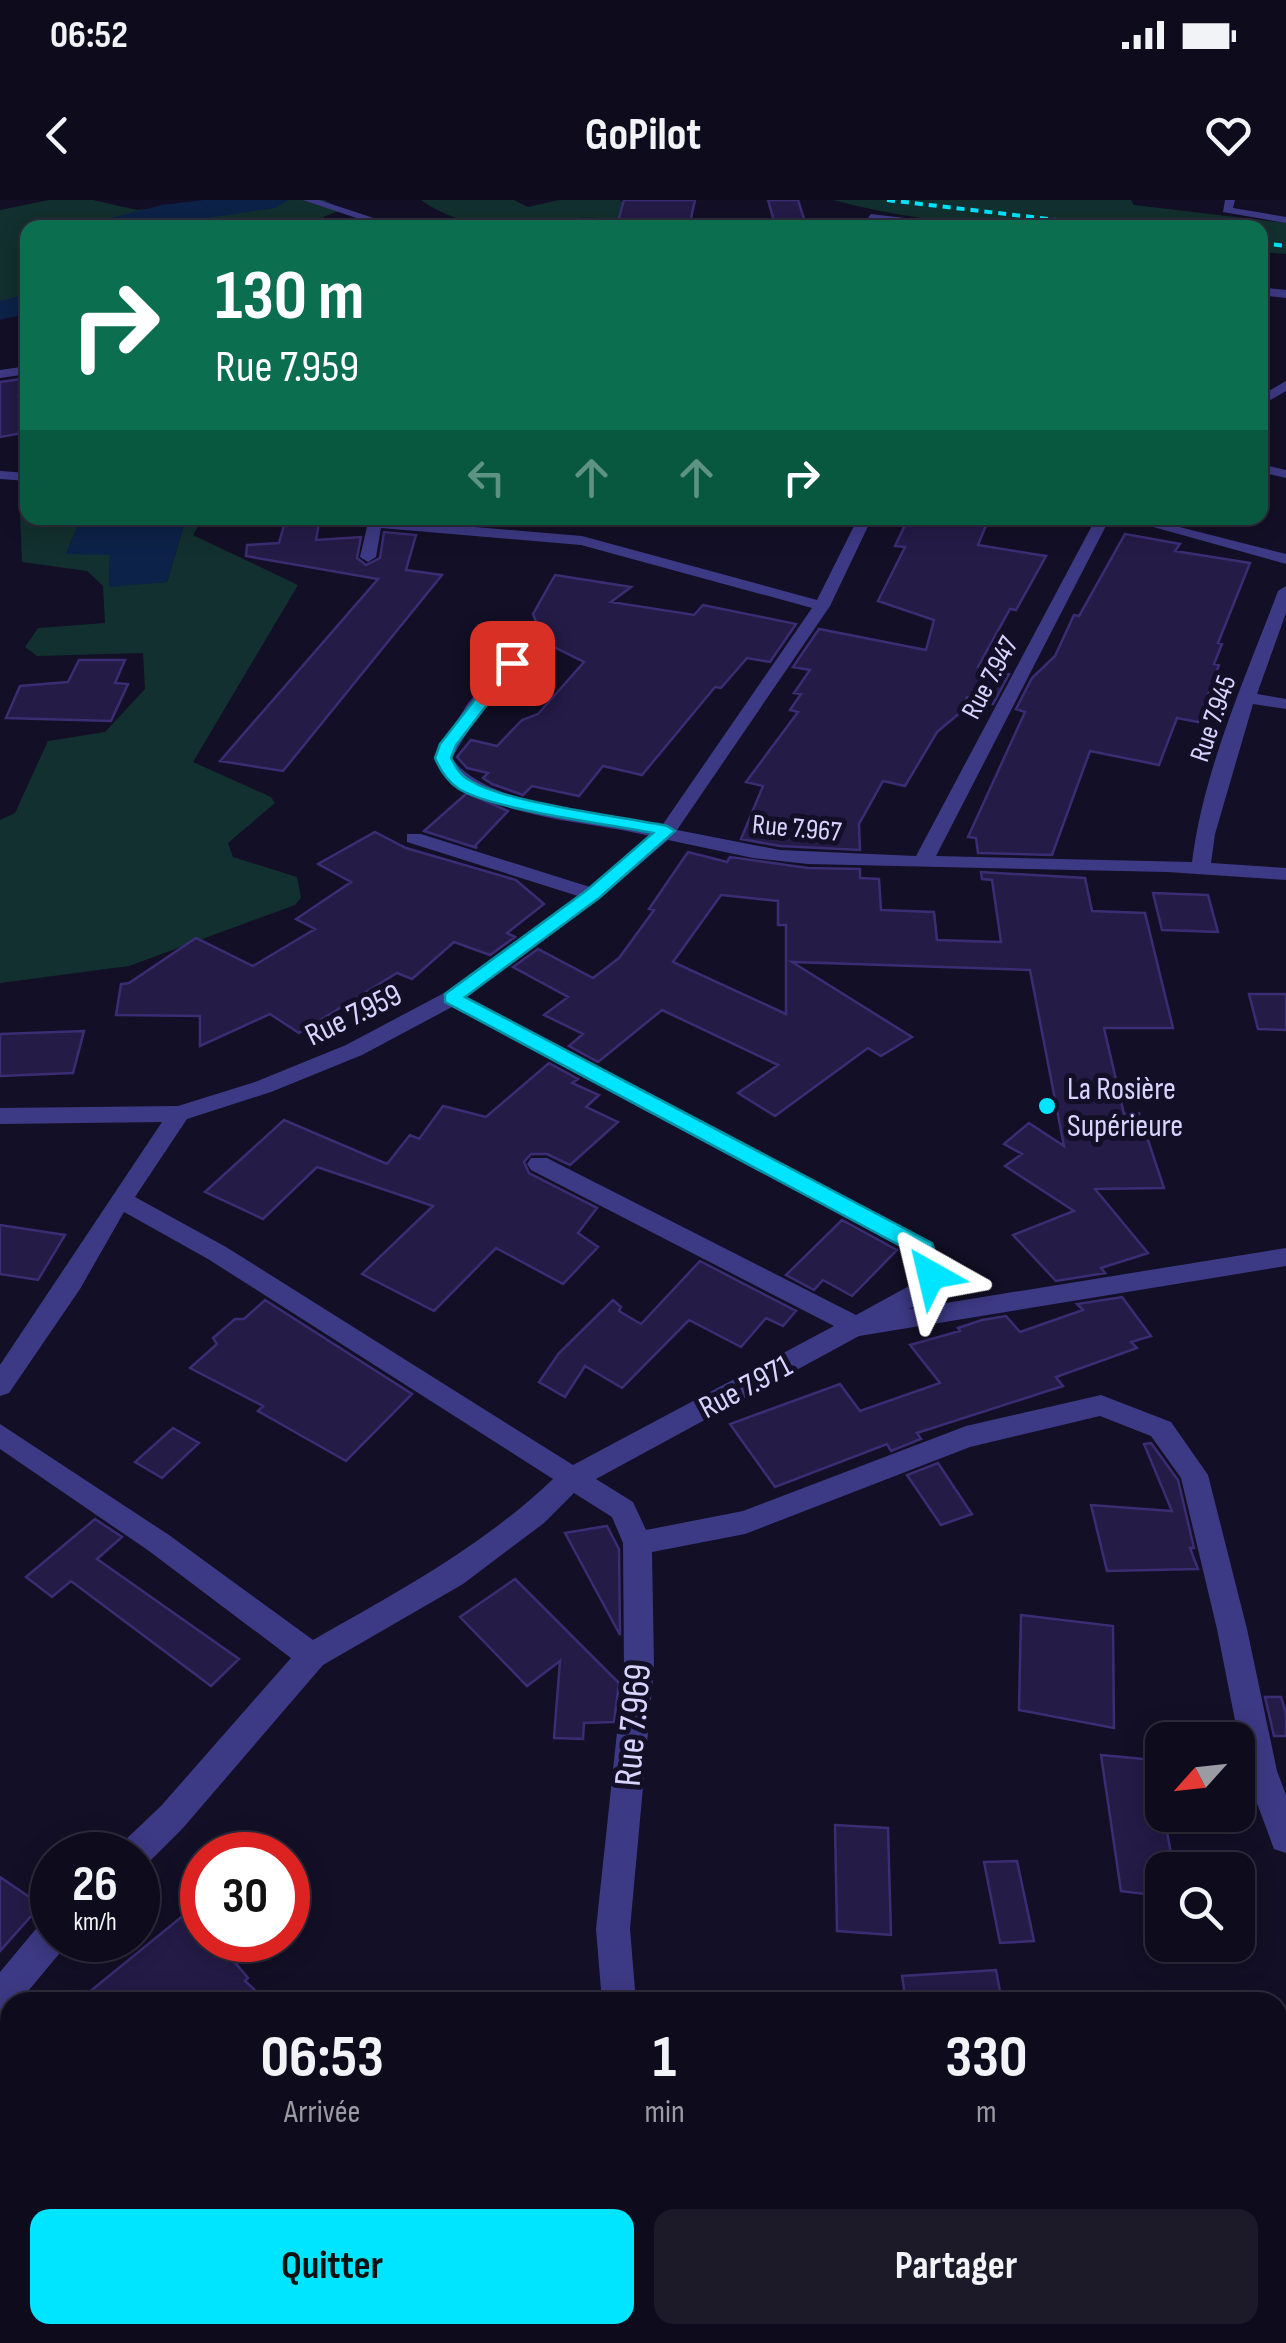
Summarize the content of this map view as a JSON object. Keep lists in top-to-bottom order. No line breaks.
{"streets":{"street":["Rue 7.947","Rue 7.945","Rue 7.967","Rue 7.959","Rue 7.971","Rue 7.969"]},"crossings":[["Rue 7.947","Rue 7.967"],["Rue 7.945","Rue 7.967"],["Rue 7.967","Rue 7.959"],["Rue 7.959","Rue 7.971"]],"places":["La Rosière Supérieure"],"north":"bottom left","page":{"status":"06:52","header":"GoPilot","turn":["130 m","Rue 7.959"],"speed":"26 km/h","limit":"30","eta":["06:53","Arrivée","1","min","330","m"],"buttons":["Quitter","Partager"]}}
